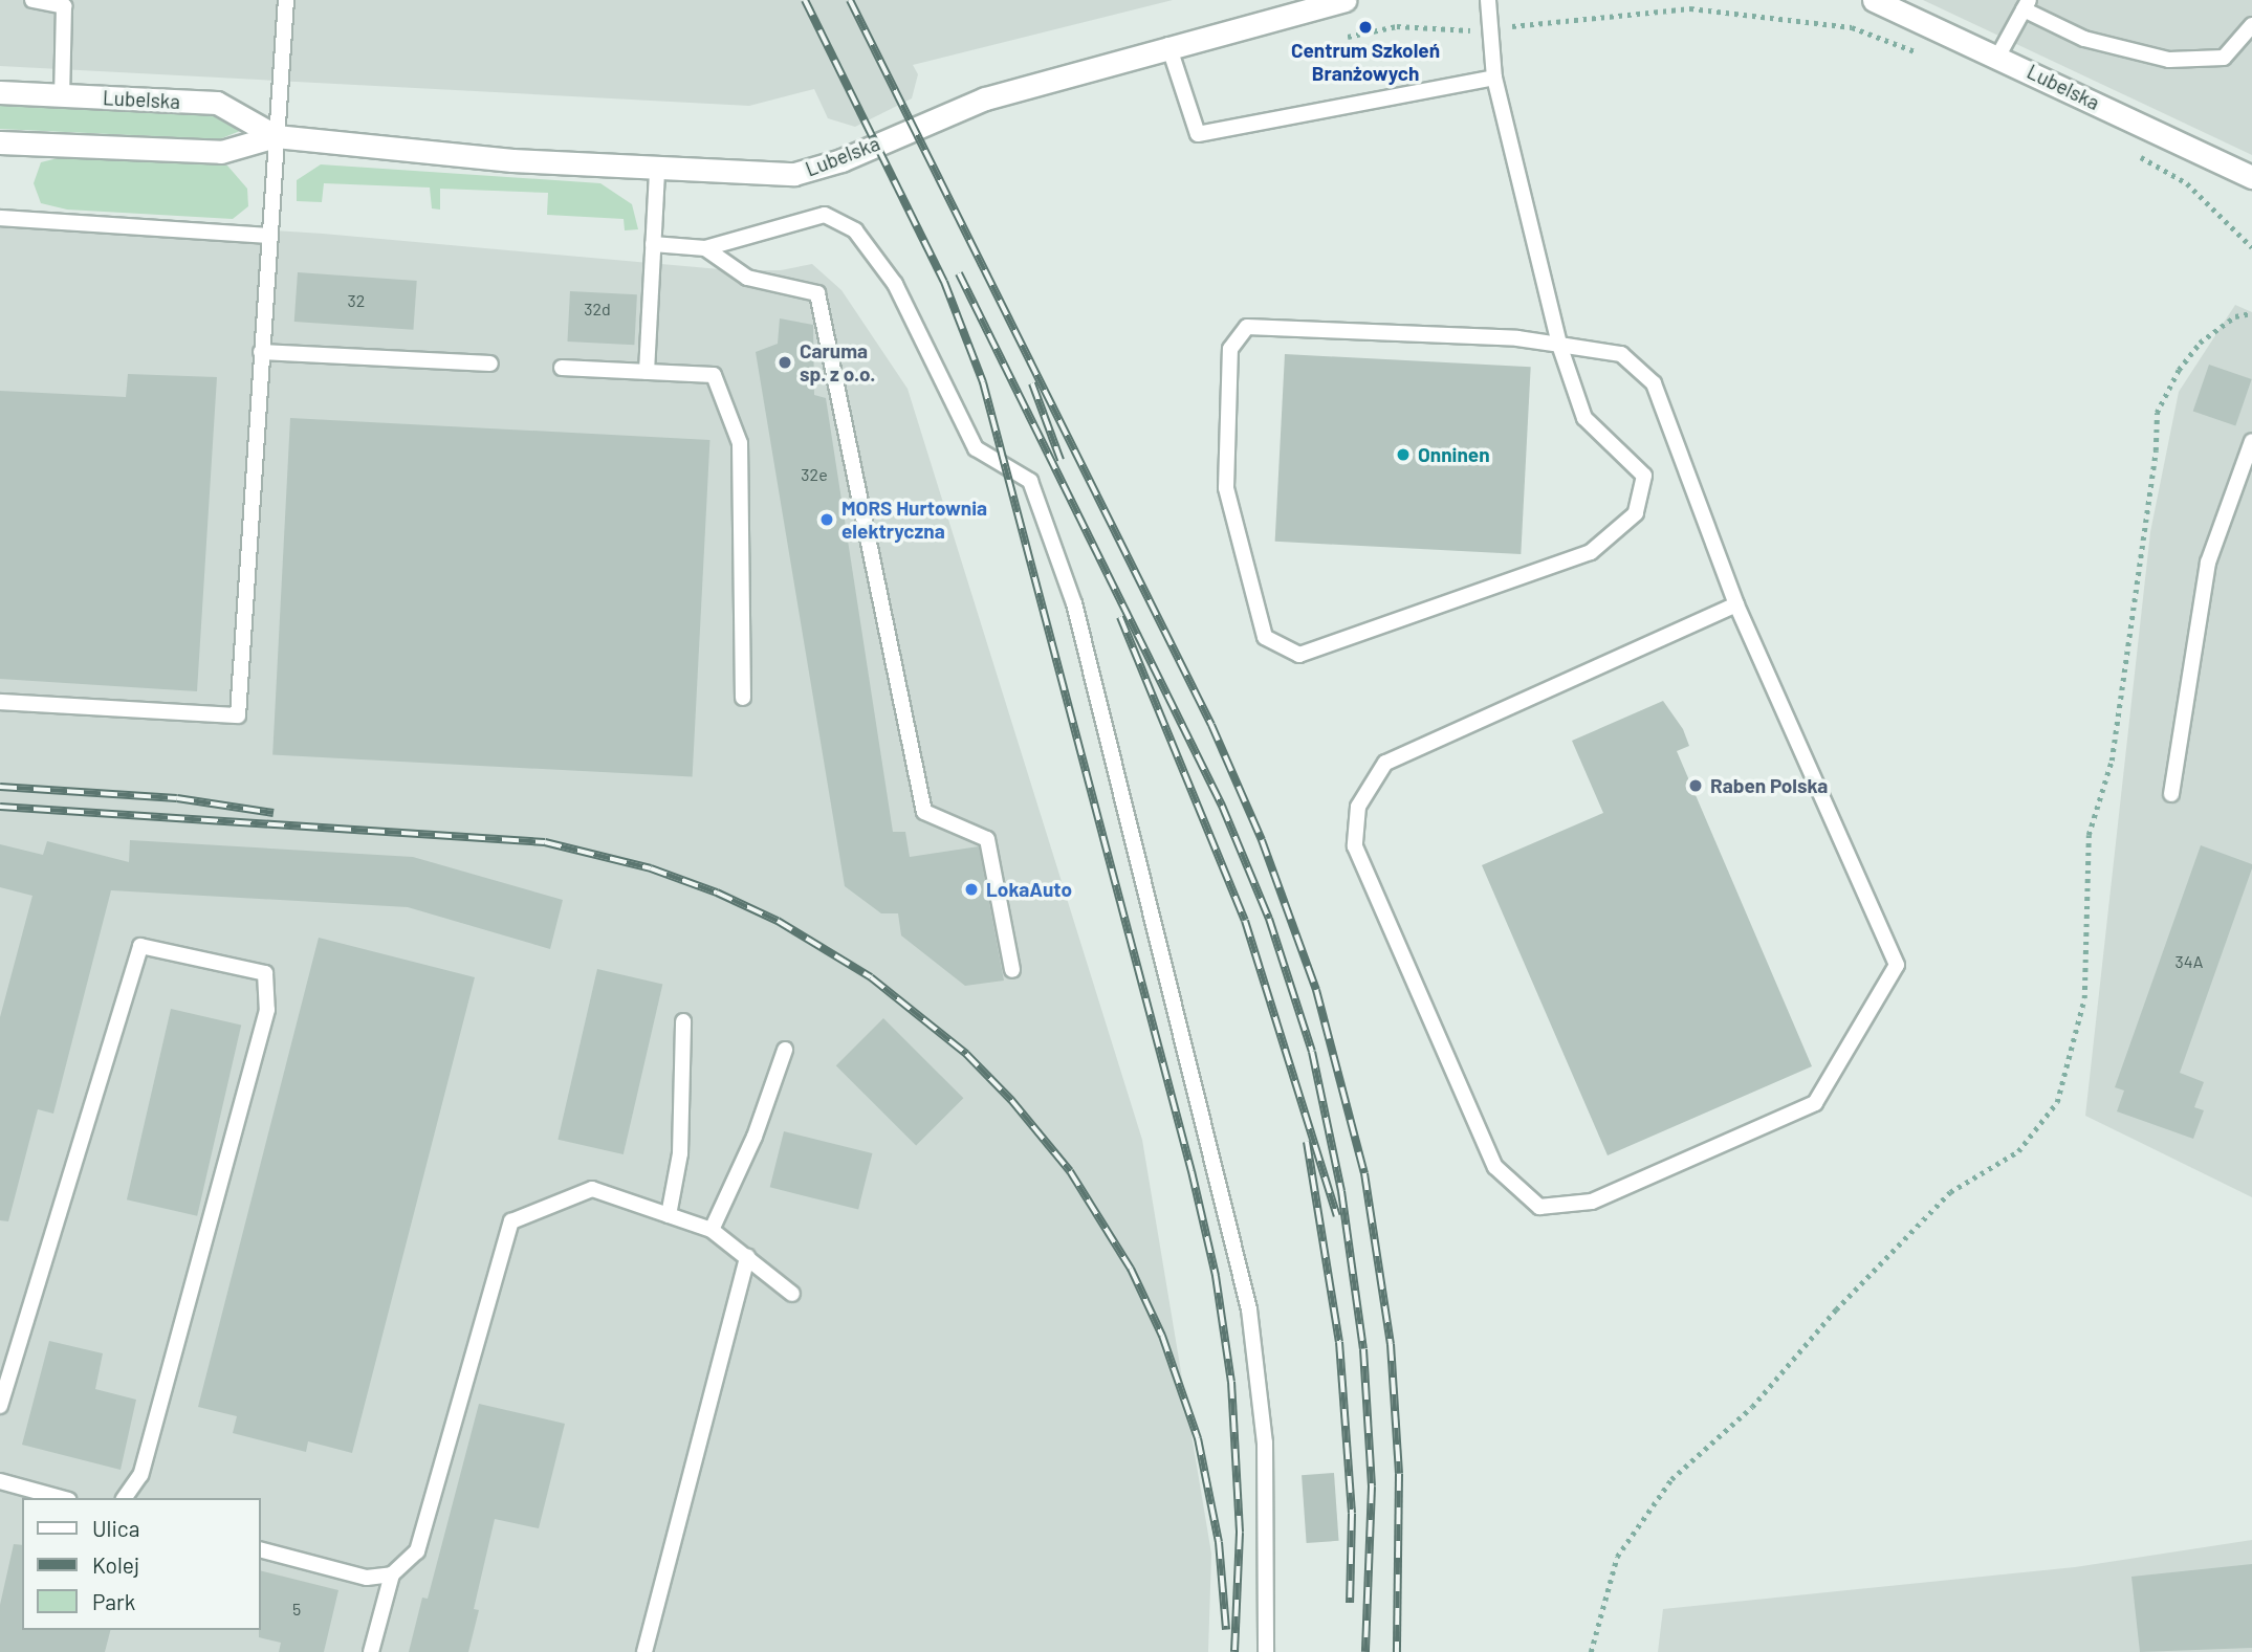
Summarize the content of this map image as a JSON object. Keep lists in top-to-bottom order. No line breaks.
{"streets":{"street":["Lubelska"]},"places":["Centrum Szkoleń Branżowych","Caruma sp. z o.o.","Onninen","MORS Hurtownia elektryczna","Raben Polska","LokaAuto"],"house_numbers":["32","32d","32e","34A","5"],"legend":["Ulica","Kolej","Park"]}
